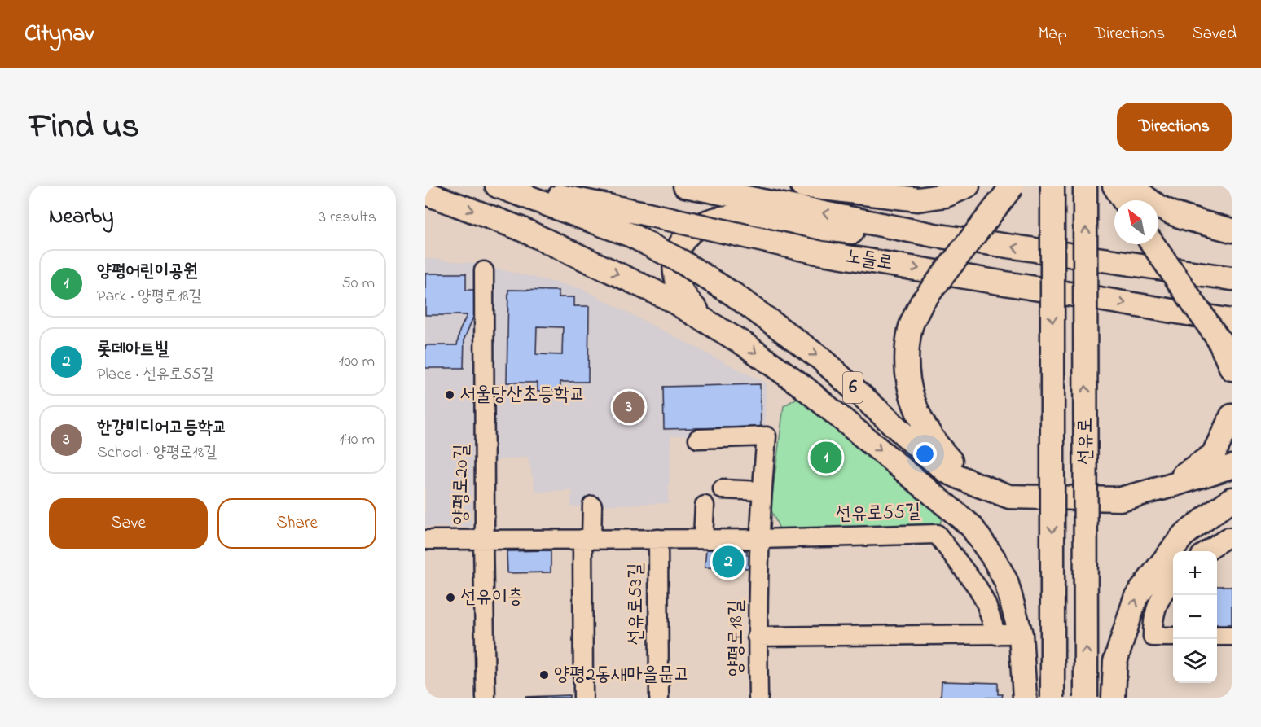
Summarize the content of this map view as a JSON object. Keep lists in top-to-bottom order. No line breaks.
{"streets":{"main road":["노들로","6","선유로"],"street":["양평로20길","선유로55길","선유로53길","양평로18길"]},"crossings":[["양평로20길","선유로55길"],["선유로55길","선유로53길"],["선유로55길","양평로18길"]],"places":["서울당산초등학교","선유이층","양평2동새마을문고"],"north":"top left","page":{"header":"Citynav","nav":["Map","Directions","Saved"],"title":"Find us","buttons":["Directions",["Save","Share"]],"heading":["Nearby","3 results"],"list":[{"mark":"1","name":"양평어린이공원","note":"Park · 양평로18길","value":"50 m"},{"mark":"2","name":"롯데아트빌","note":"Place · 선유로55길","value":"100 m"},{"mark":"3","name":"한강미디어고등학교","note":"School · 양평로18길","value":"140 m"}],"pins":["3","1","2"],"map_buttons":["+","−"]}}
